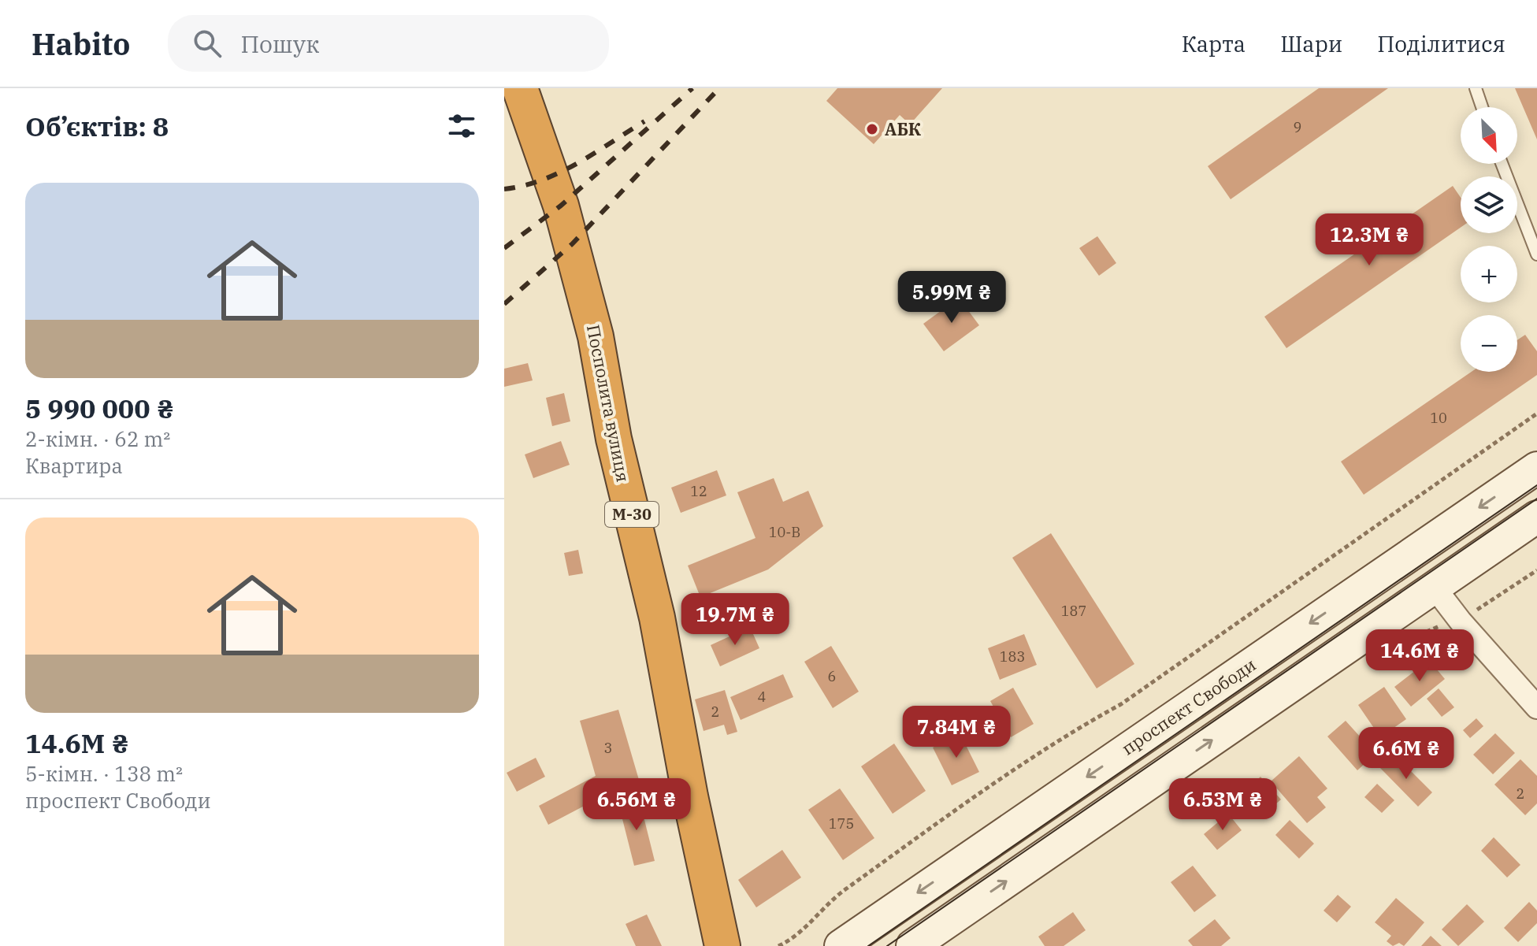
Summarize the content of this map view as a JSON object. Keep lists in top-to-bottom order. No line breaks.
{"streets":{"highway":["Посполита вулиця","М-30"],"main road":["проспект Свободи"]},"places":["АБК"],"house_numbers":["9","10","12","10-В","187","183","6","4","2","3","2","175"],"north":"bottom right","page":{"header":"Habito","search":"Пошук","nav":["Карта","Шари","Поділитися"],"heading":"Об’єктів: 8","map_buttons":["+","−"],"list":[{"name":"5 990 000 ₴","note":"2-кімн. · 62 m² · Квартира"},{"name":"14.6M ₴","note":"5-кімн. · 138 m² · проспект Свободи"}],"price":["12.3M ₴","5.99M ₴","19.7M ₴","14.6M ₴","7.84M ₴","6.6M ₴","6.56M ₴","6.53M ₴"]}}
